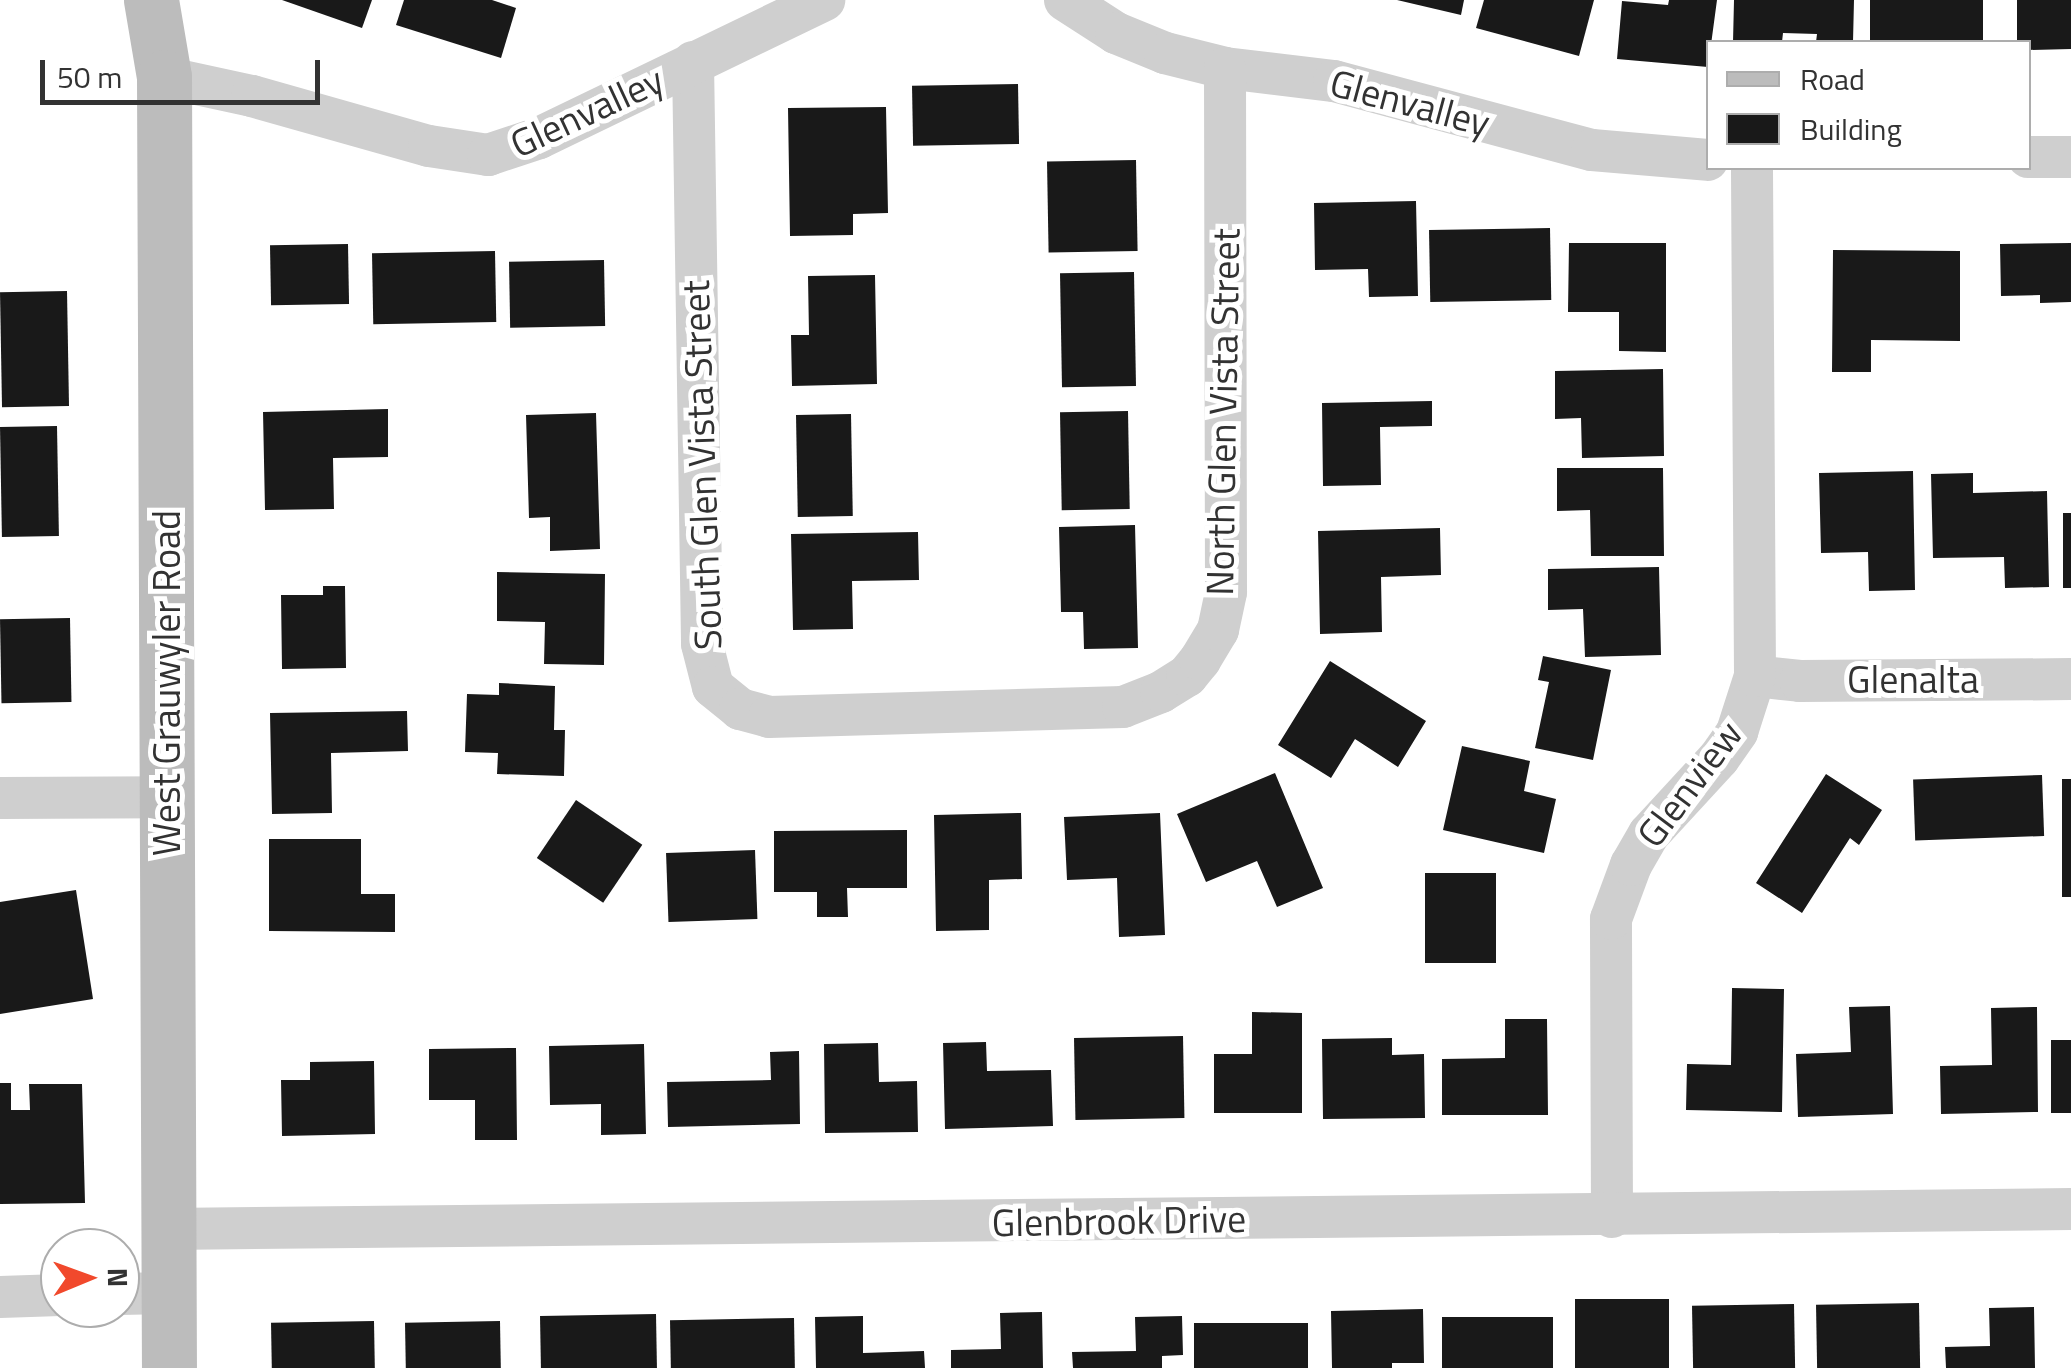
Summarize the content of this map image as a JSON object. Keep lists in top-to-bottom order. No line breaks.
{"streets":{"main road":["West Grauwyler Road"],"street":["Glenvalley","North Glen Vista Street","South Glen Vista Street","Glenalta","Glenview","Glenbrook Drive"]},"crossings":[["Glenvalley","North Glen Vista Street"],["Glenvalley","South Glen Vista Street"],["Glenvalley","West Grauwyler Road"],["North Glen Vista Street","South Glen Vista Street"],["Glenalta","Glenview"],["West Grauwyler Road","Glenbrook Drive"],["Glenview","Glenbrook Drive"]],"legend":["Road","Building"],"scale_bar":"50 m","north":"right"}
